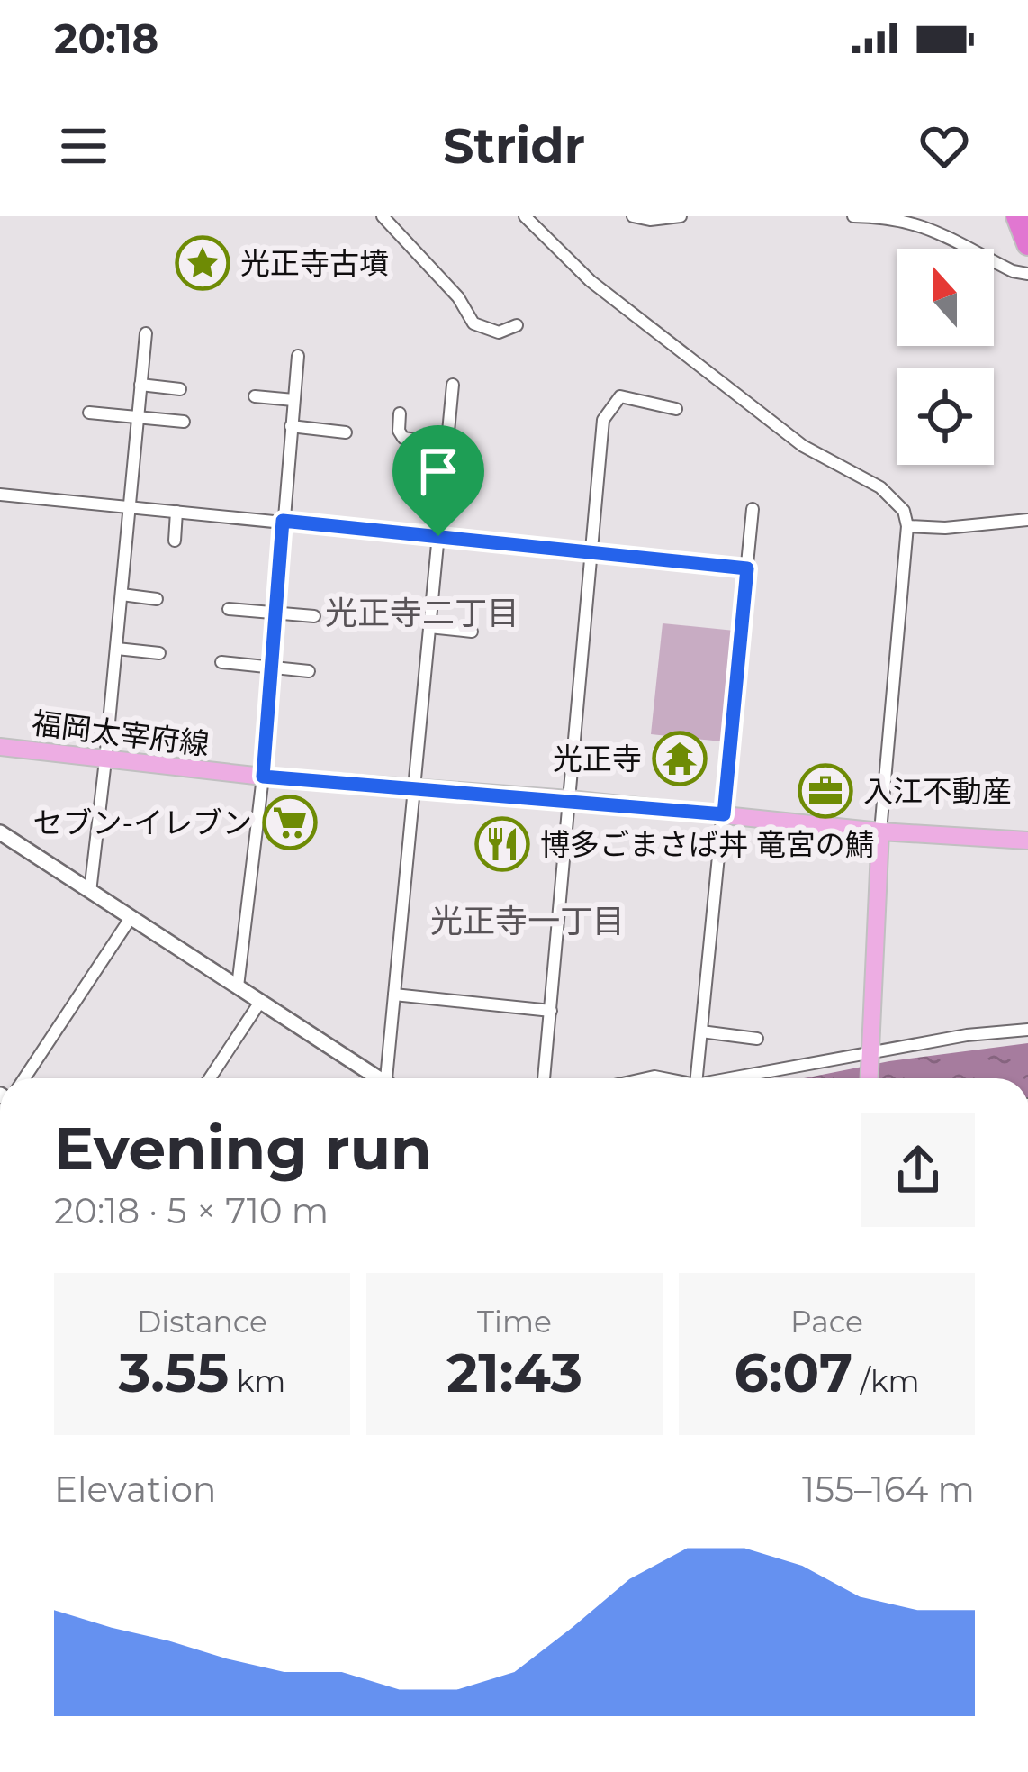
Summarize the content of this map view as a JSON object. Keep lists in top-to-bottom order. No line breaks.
{"streets":{"main road":["福岡太宰府線"]},"districts":["光正寺二丁目","光正寺一丁目"],"places":{"place":["光正寺古墳"],"temple":["光正寺"],"office":["入江不動産"],"supermarket":["セブン-イレブン"],"restaurant":["博多ごまさば丼 竜宮の鯖"]},"north":"top","page":{"status":"20:18","header":"Stridr","heading":["Evening run","20:18 · 5 × 710 m"],"stats":[["Distance","3.55 km"],["Time","21:43"],["Pace","6:07 /km"]],"chart":["Elevation","155–164 m"]}}
